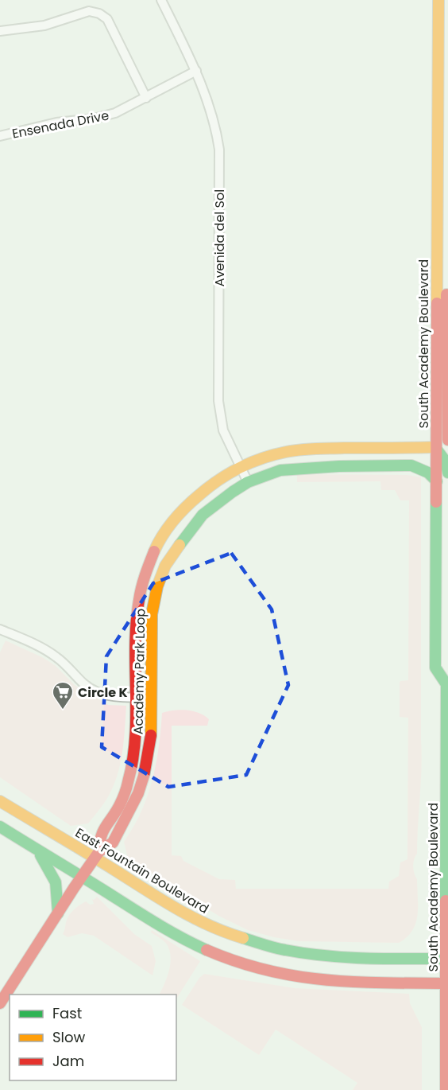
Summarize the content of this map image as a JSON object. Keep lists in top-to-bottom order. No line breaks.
{"streets":{"main road":["South Academy Boulevard","Academy Park Loop","East Fountain Boulevard"],"street":["Ensenada Drive","Avenida del Sol"]},"crossings":[["Ensenada Drive","Avenida del Sol"],["Avenida del Sol","Academy Park Loop"],["South Academy Boulevard","Academy Park Loop"],["South Academy Boulevard","East Fountain Boulevard"],["Academy Park Loop","East Fountain Boulevard"]],"places":{"supermarket":["Circle K"]},"legend":["Fast","Slow","Jam"]}
